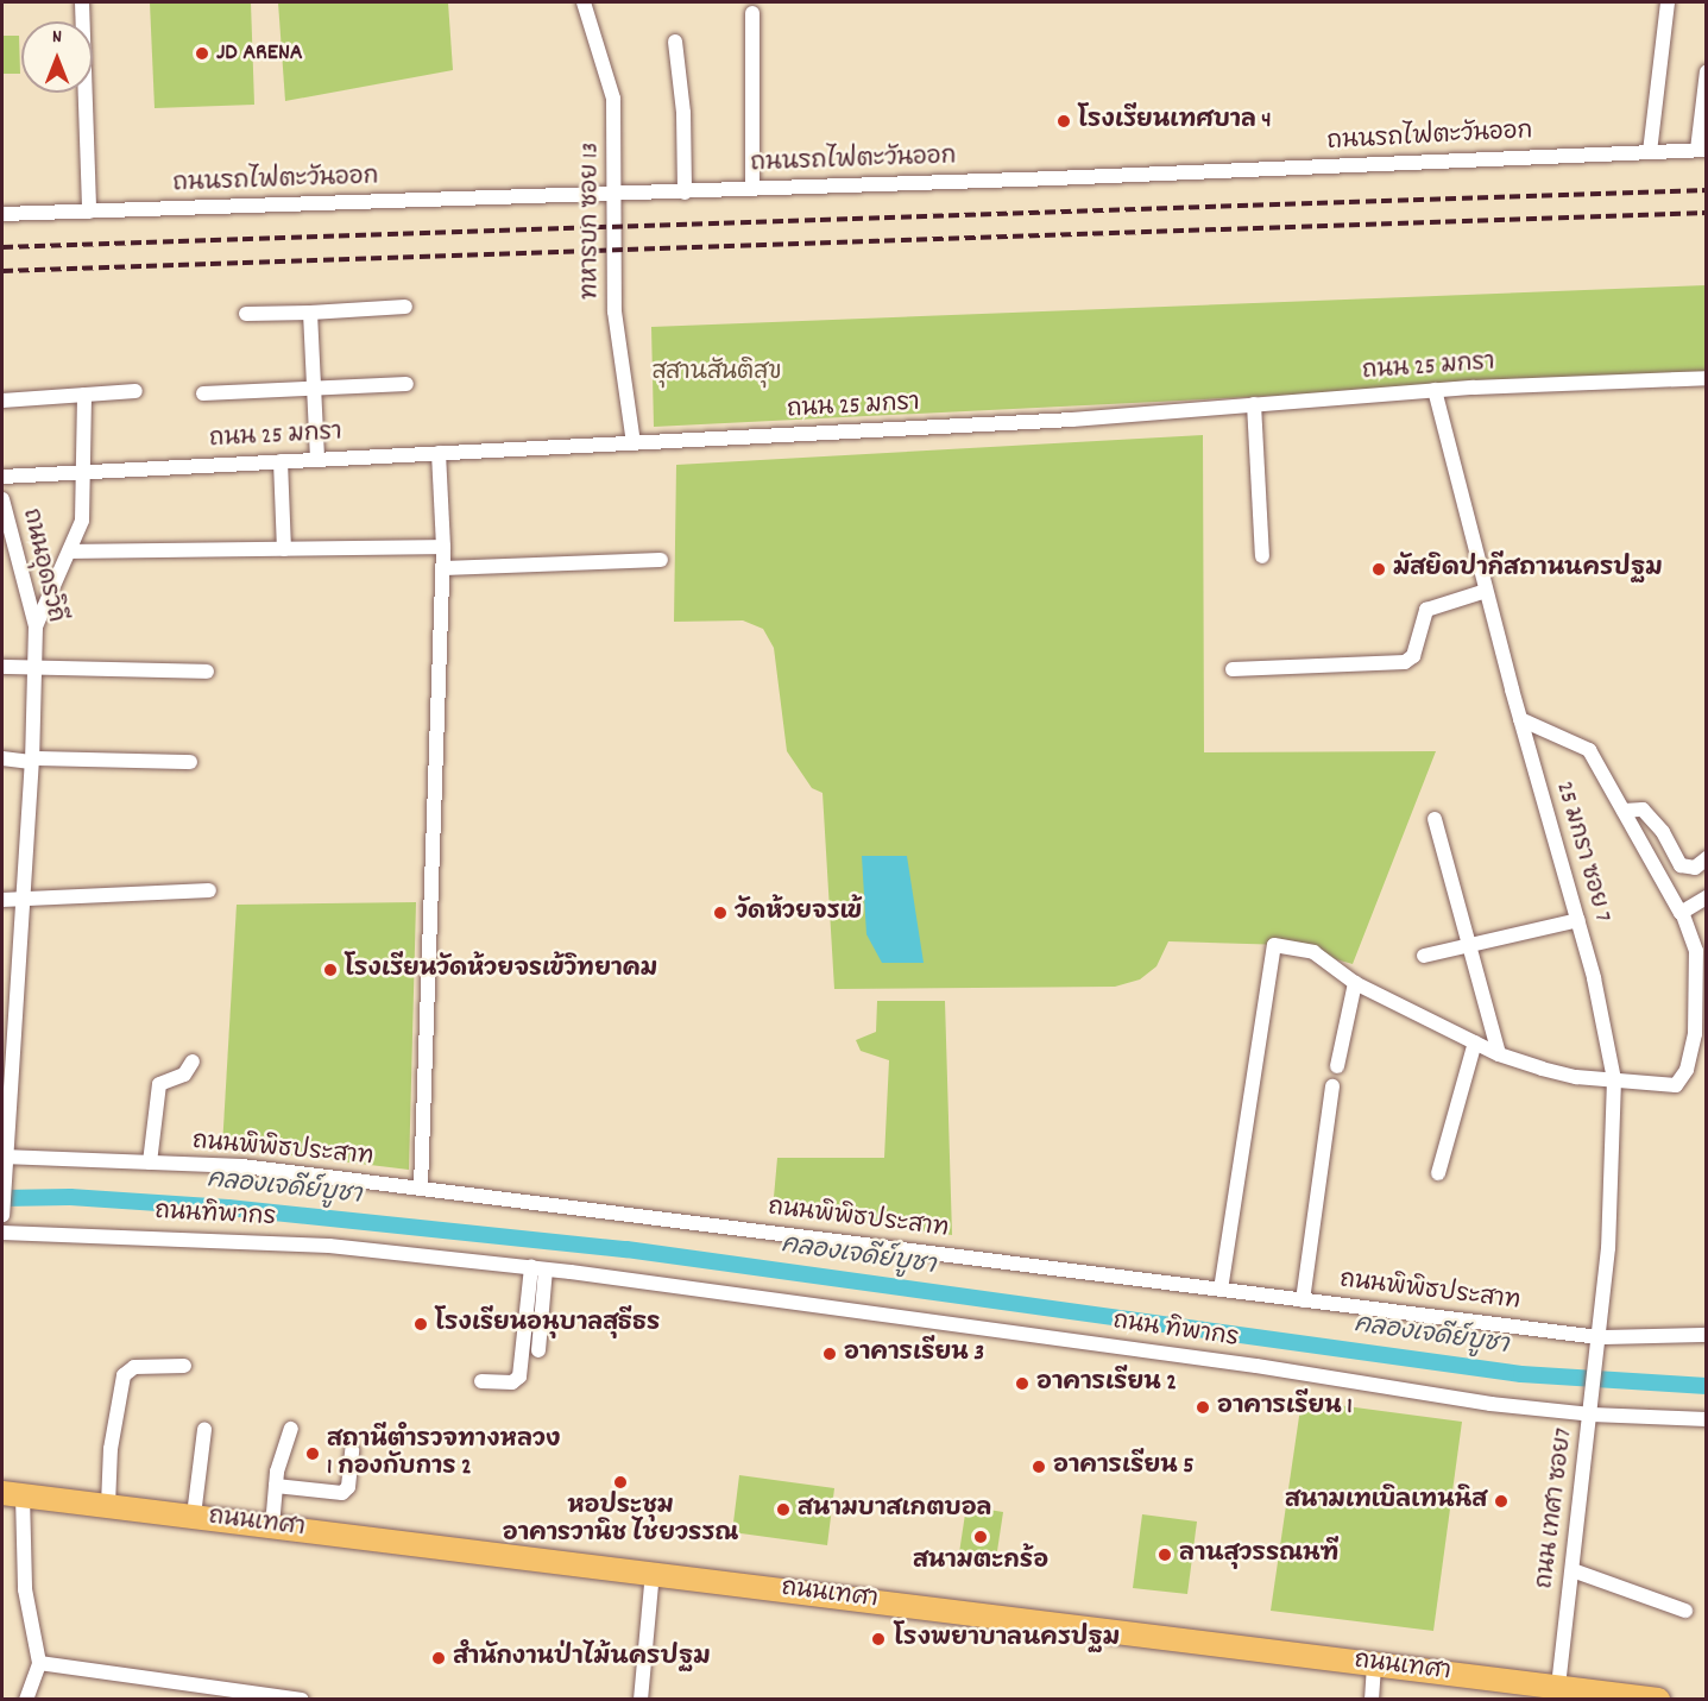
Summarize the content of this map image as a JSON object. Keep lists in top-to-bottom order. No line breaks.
{"streets":{"main road":["ถนนเทศา"],"street":["ถนนรถไฟตะวันออก","ทหารบก ซอย 13","ถนน 25 มกรา","ถนนอุดรวิถี","25 มกรา ซอย 7","ถนนพิพิธประสาท","ถนนทิพากร","ถนน ทิพากร","ถนน เทศา ซอย7"]},"crossings":[["ถนนรถไฟตะวันออก","ทหารบก ซอย 13"],["ทหารบก ซอย 13","ถนน 25 มกรา"],["ถนน 25 มกรา","25 มกรา ซอย 7"],["ถนนอุดรวิถี","ถนนพิพิธประสาท"],["25 มกรา ซอย 7","ถนนพิพิธประสาท"],["25 มกรา ซอย 7","ถนน เทศา ซอย7"],["ถนนพิพิธประสาท","ถนน เทศา ซอย7"],["ถนนทิพากร","ถนน ทิพากร"],["ถนน ทิพากร","ถนน เทศา ซอย7"],["ถนน เทศา ซอย7","ถนนเทศา"]],"water":["คลองเจดีย์บูชา"],"parks":["สุสานสันติสุข"],"places":["JD ARENA","โรงเรียนเทศบาล 4","มัสยิดปากีสถานนครปฐม","วัดห้วยจรเข้","โรงเรียนวัดห้วยจรเข้วิทยาคม","โรงเรียนอนุบาลสุธีธร","อาคารเรียน 3","อาคารเรียน 2","อาคารเรียน 1","สถานีตำรวจทางหลวง 1 กองกับการ 2","อาคารเรียน 5","หอประชุม อาคารวานิช ไชยวรรณ","สนามเทเบิลเทนนิส","สนามบาสเกตบอล","สนามตะกร้อ","ลานสุวรรณนฑี","โรงพยาบาลนครปฐม","สำนักงานป่าไม้นครปฐม"],"north":"top"}
